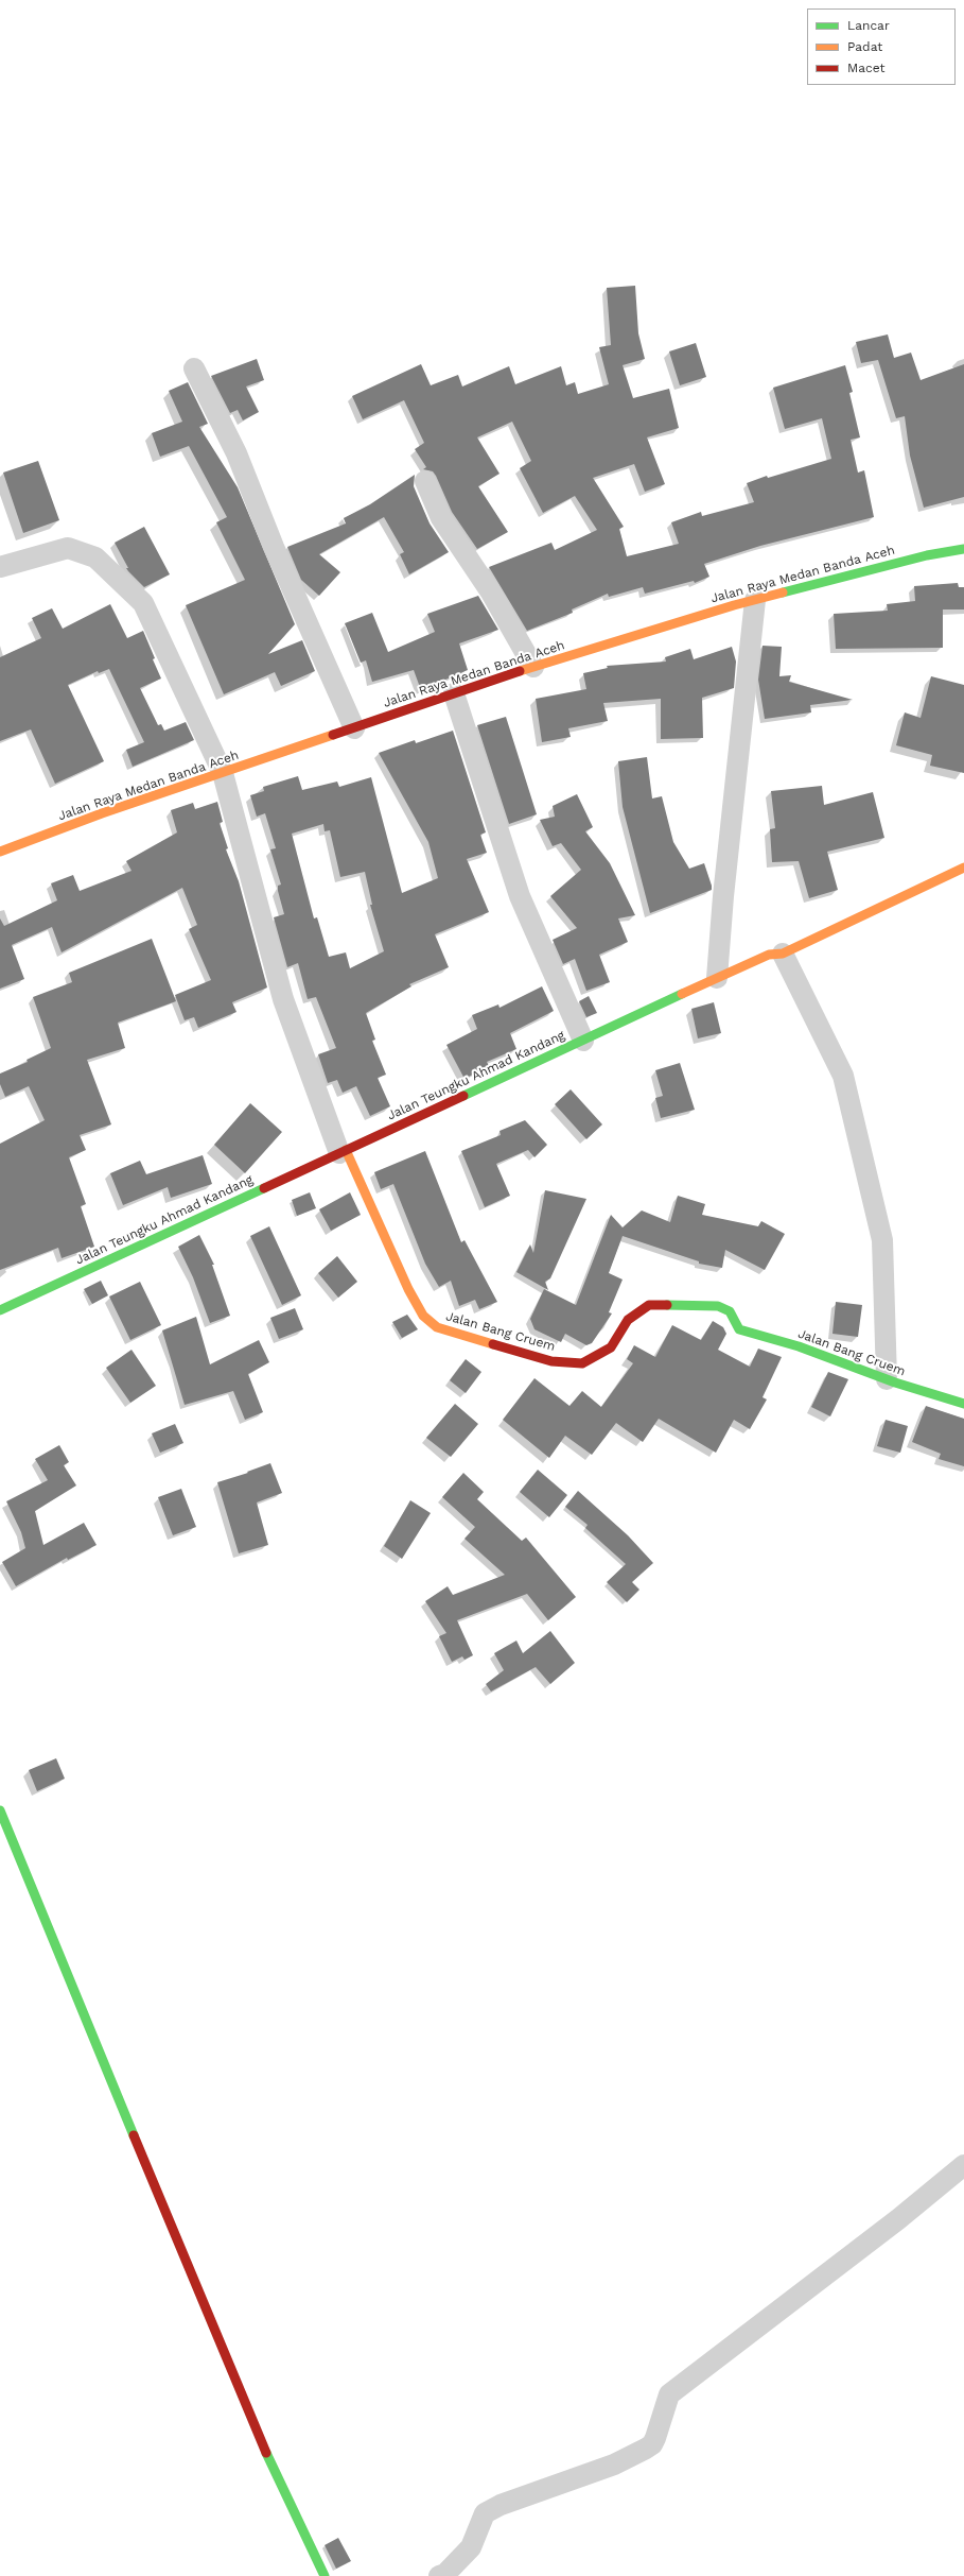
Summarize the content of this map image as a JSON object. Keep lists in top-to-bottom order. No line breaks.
{"streets":{"main road":["Jalan Raya Medan Banda Aceh","Jalan Teungku Ahmad Kandang","Jalan Bang Cruem"]},"crossings":[["Jalan Teungku Ahmad Kandang","Jalan Bang Cruem"]],"legend":["Lancar","Padat","Macet"]}
